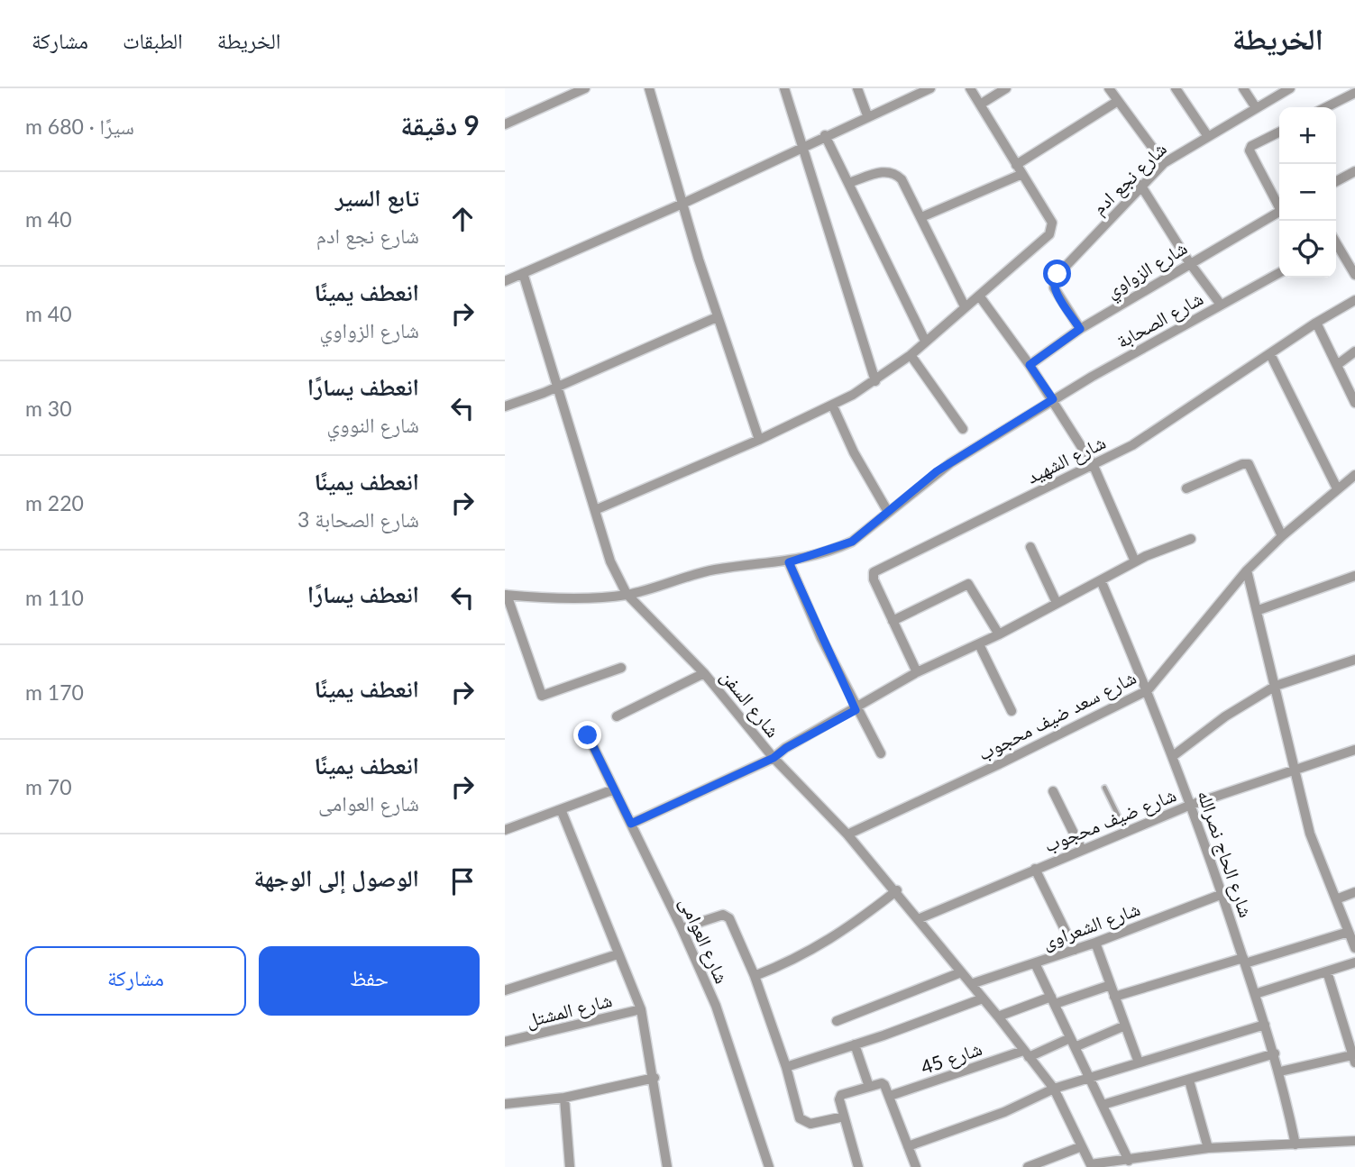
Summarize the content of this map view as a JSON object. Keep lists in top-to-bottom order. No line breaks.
{"streets":{"street":["شارع نجع ادم","شارع الزواوي","شارع الصحابة","شارع الشهيد","شارع السفن","شارع سعد ضيف محجوب","شارع ضيف محجوب","شارع الحاج نصرالله","شارع الشعراوى","شارع العوامى","شارع المشتل","شارع 45"]},"crossings":[["شارع نجع ادم","شارع الزواوي"],["شارع الصحابة","شارع السفن"],["شارع السفن","شارع سعد ضيف محجوب"],["شارع السفن","شارع ضيف محجوب"],["شارع السفن","شارع الشعراوى"],["شارع السفن","شارع 45"],["شارع سعد ضيف محجوب","شارع الحاج نصرالله"],["شارع ضيف محجوب","شارع الحاج نصرالله"],["شارع الحاج نصرالله","شارع الشعراوى"]],"page":{"header":"الخريطة","nav":["الخريطة","الطبقات","مشاركة"],"heading":["9 دقيقة","سيرًا · 680 m"],"map_buttons":["+","−"],"list":[["تابع السير","شارع نجع ادم","40 m"],["انعطف يمينًا","شارع الزواوي","40 m"],["انعطف يسارًا","شارع النووي","30 m"],["انعطف يمينًا","شارع الصحابة 3","220 m"],["انعطف يسارًا","110 m"],["انعطف يمينًا","170 m"],["انعطف يمينًا","شارع العوامى","70 m"],"الوصول إلى الوجهة"],"buttons":["حفظ","مشاركة"]}}
